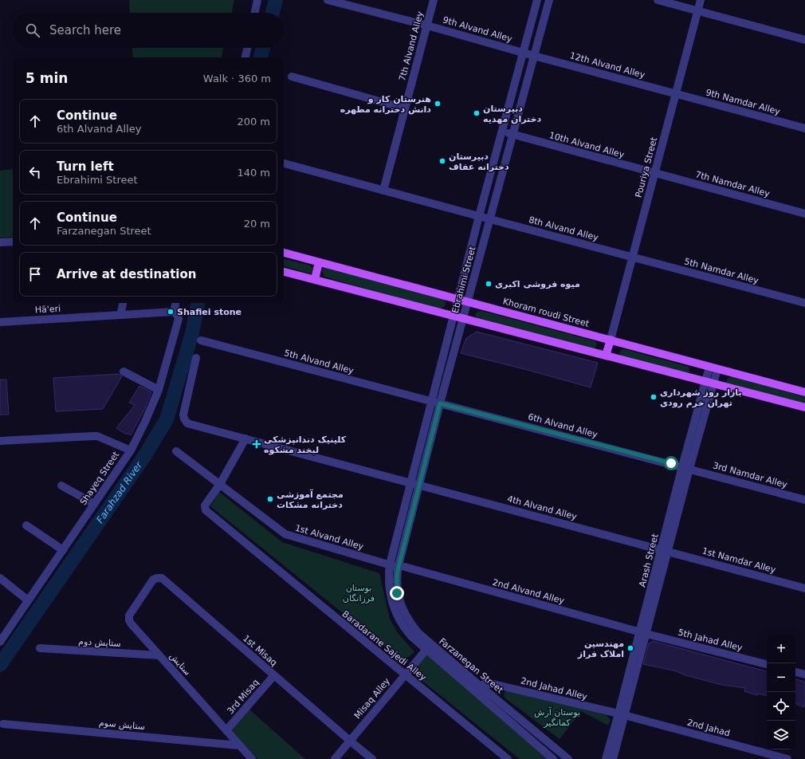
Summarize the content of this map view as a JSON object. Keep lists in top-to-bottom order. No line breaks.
{"streets":{"main road":["Khoram roudi Street"],"street":["9th Alvand Alley","7th Alvand Alley","12th Alvand Alley","9th Namdar Alley","10th Alvand Alley","Pouriya Street","7th Namdar Alley","8th Alvand Alley","5th Namdar Alley","Ebrahimi Street","Hā'eri","5th Alvand Alley","6th Alvand Alley","3rd Namdar Alley","Shayeq Street","4th Alvand Alley","1st Alvand Alley","Arash Street","1st Namdar Alley","2nd Alvand Alley","5th Jahad Alley","ستایش دوم","Baradarane Sajedi Alley","1st Misaq","ستایش","Farzanegan Street","2nd Jahad Alley","3rd Misaq","Misaq Alley","ستایش سوم","2nd Jahad"]},"crossings":[["9th Alvand Alley","7th Alvand Alley"],["9th Alvand Alley","12th Alvand Alley"],["9th Alvand Alley","Ebrahimi Street"],["12th Alvand Alley","9th Namdar Alley"],["12th Alvand Alley","Pouriya Street"],["12th Alvand Alley","Ebrahimi Street"],["9th Namdar Alley","Pouriya Street"],["10th Alvand Alley","Pouriya Street"],["10th Alvand Alley","7th Namdar Alley"],["10th Alvand Alley","Ebrahimi Street"],["Pouriya Street","7th Namdar Alley"],["Pouriya Street","8th Alvand Alley"],["Pouriya Street","5th Namdar Alley"],["Pouriya Street","Khoram roudi Street"],["8th Alvand Alley","5th Namdar Alley"],["8th Alvand Alley","Ebrahimi Street"],["Ebrahimi Street","Khoram roudi Street"],["Ebrahimi Street","5th Alvand Alley"],["Ebrahimi Street","6th Alvand Alley"],["Ebrahimi Street","4th Alvand Alley"],["Ebrahimi Street","1st Alvand Alley"],["Ebrahimi Street","2nd Alvand Alley"],["Ebrahimi Street","Farzanegan Street"],["Hā'eri","Shayeq Street"],["Khoram roudi Street","Arash Street"],["5th Alvand Alley","6th Alvand Alley"],["6th Alvand Alley","3rd Namdar Alley"],["6th Alvand Alley","Arash Street"],["3rd Namdar Alley","Arash Street"],["4th Alvand Alley","Arash Street"],["4th Alvand Alley","1st Namdar Alley"],["1st Alvand Alley","2nd Alvand Alley"],["1st Alvand Alley","Baradarane Sajedi Alley"],["1st Alvand Alley","Farzanegan Street"],["Arash Street","1st Namdar Alley"],["Arash Street","2nd Alvand Alley"],["Arash Street","5th Jahad Alley"],["Arash Street","2nd Jahad Alley"],["Arash Street","2nd Jahad"],["2nd Alvand Alley","5th Jahad Alley"],["2nd Alvand Alley","Farzanegan Street"],["ستایش دوم","ستایش"],["Baradarane Sajedi Alley","Misaq Alley"],["1st Misaq","ستایش"],["1st Misaq","3rd Misaq"],["1st Misaq","Misaq Alley"],["ستایش","3rd Misaq"],["ستایش","ستایش سوم"],["Farzanegan Street","2nd Jahad Alley"],["Farzanegan Street","Misaq Alley"],["2nd Jahad Alley","2nd Jahad"]],"water":["Farahzad River"],"parks":["بوستان فرزانگان","بوستان آرش کمانگیر"],"places":{"other":["هنرستان کار و دانش دخترانه مطهره","دبیرستان دختران مهدیه","دبیرستان دخترانه عفاف","میوه فروشی اکبری","Shafiei stone","بازار روز شهرداری تهران خرم رودی","مجتمع آموزشی دخترانه مشکات","مهندسین املاک فراز"],"health":["کلینیک دندانپزشکی لبخند مشکوه"]},"page":{"search":"Search here","heading":["5 min","Walk · 360 m"],"list":[["Continue","6th Alvand Alley","200 m"],["Turn left","Ebrahimi Street","140 m"],["Continue","Farzanegan Street","20 m"],"Arrive at destination"],"map_buttons":["+","−"]}}
